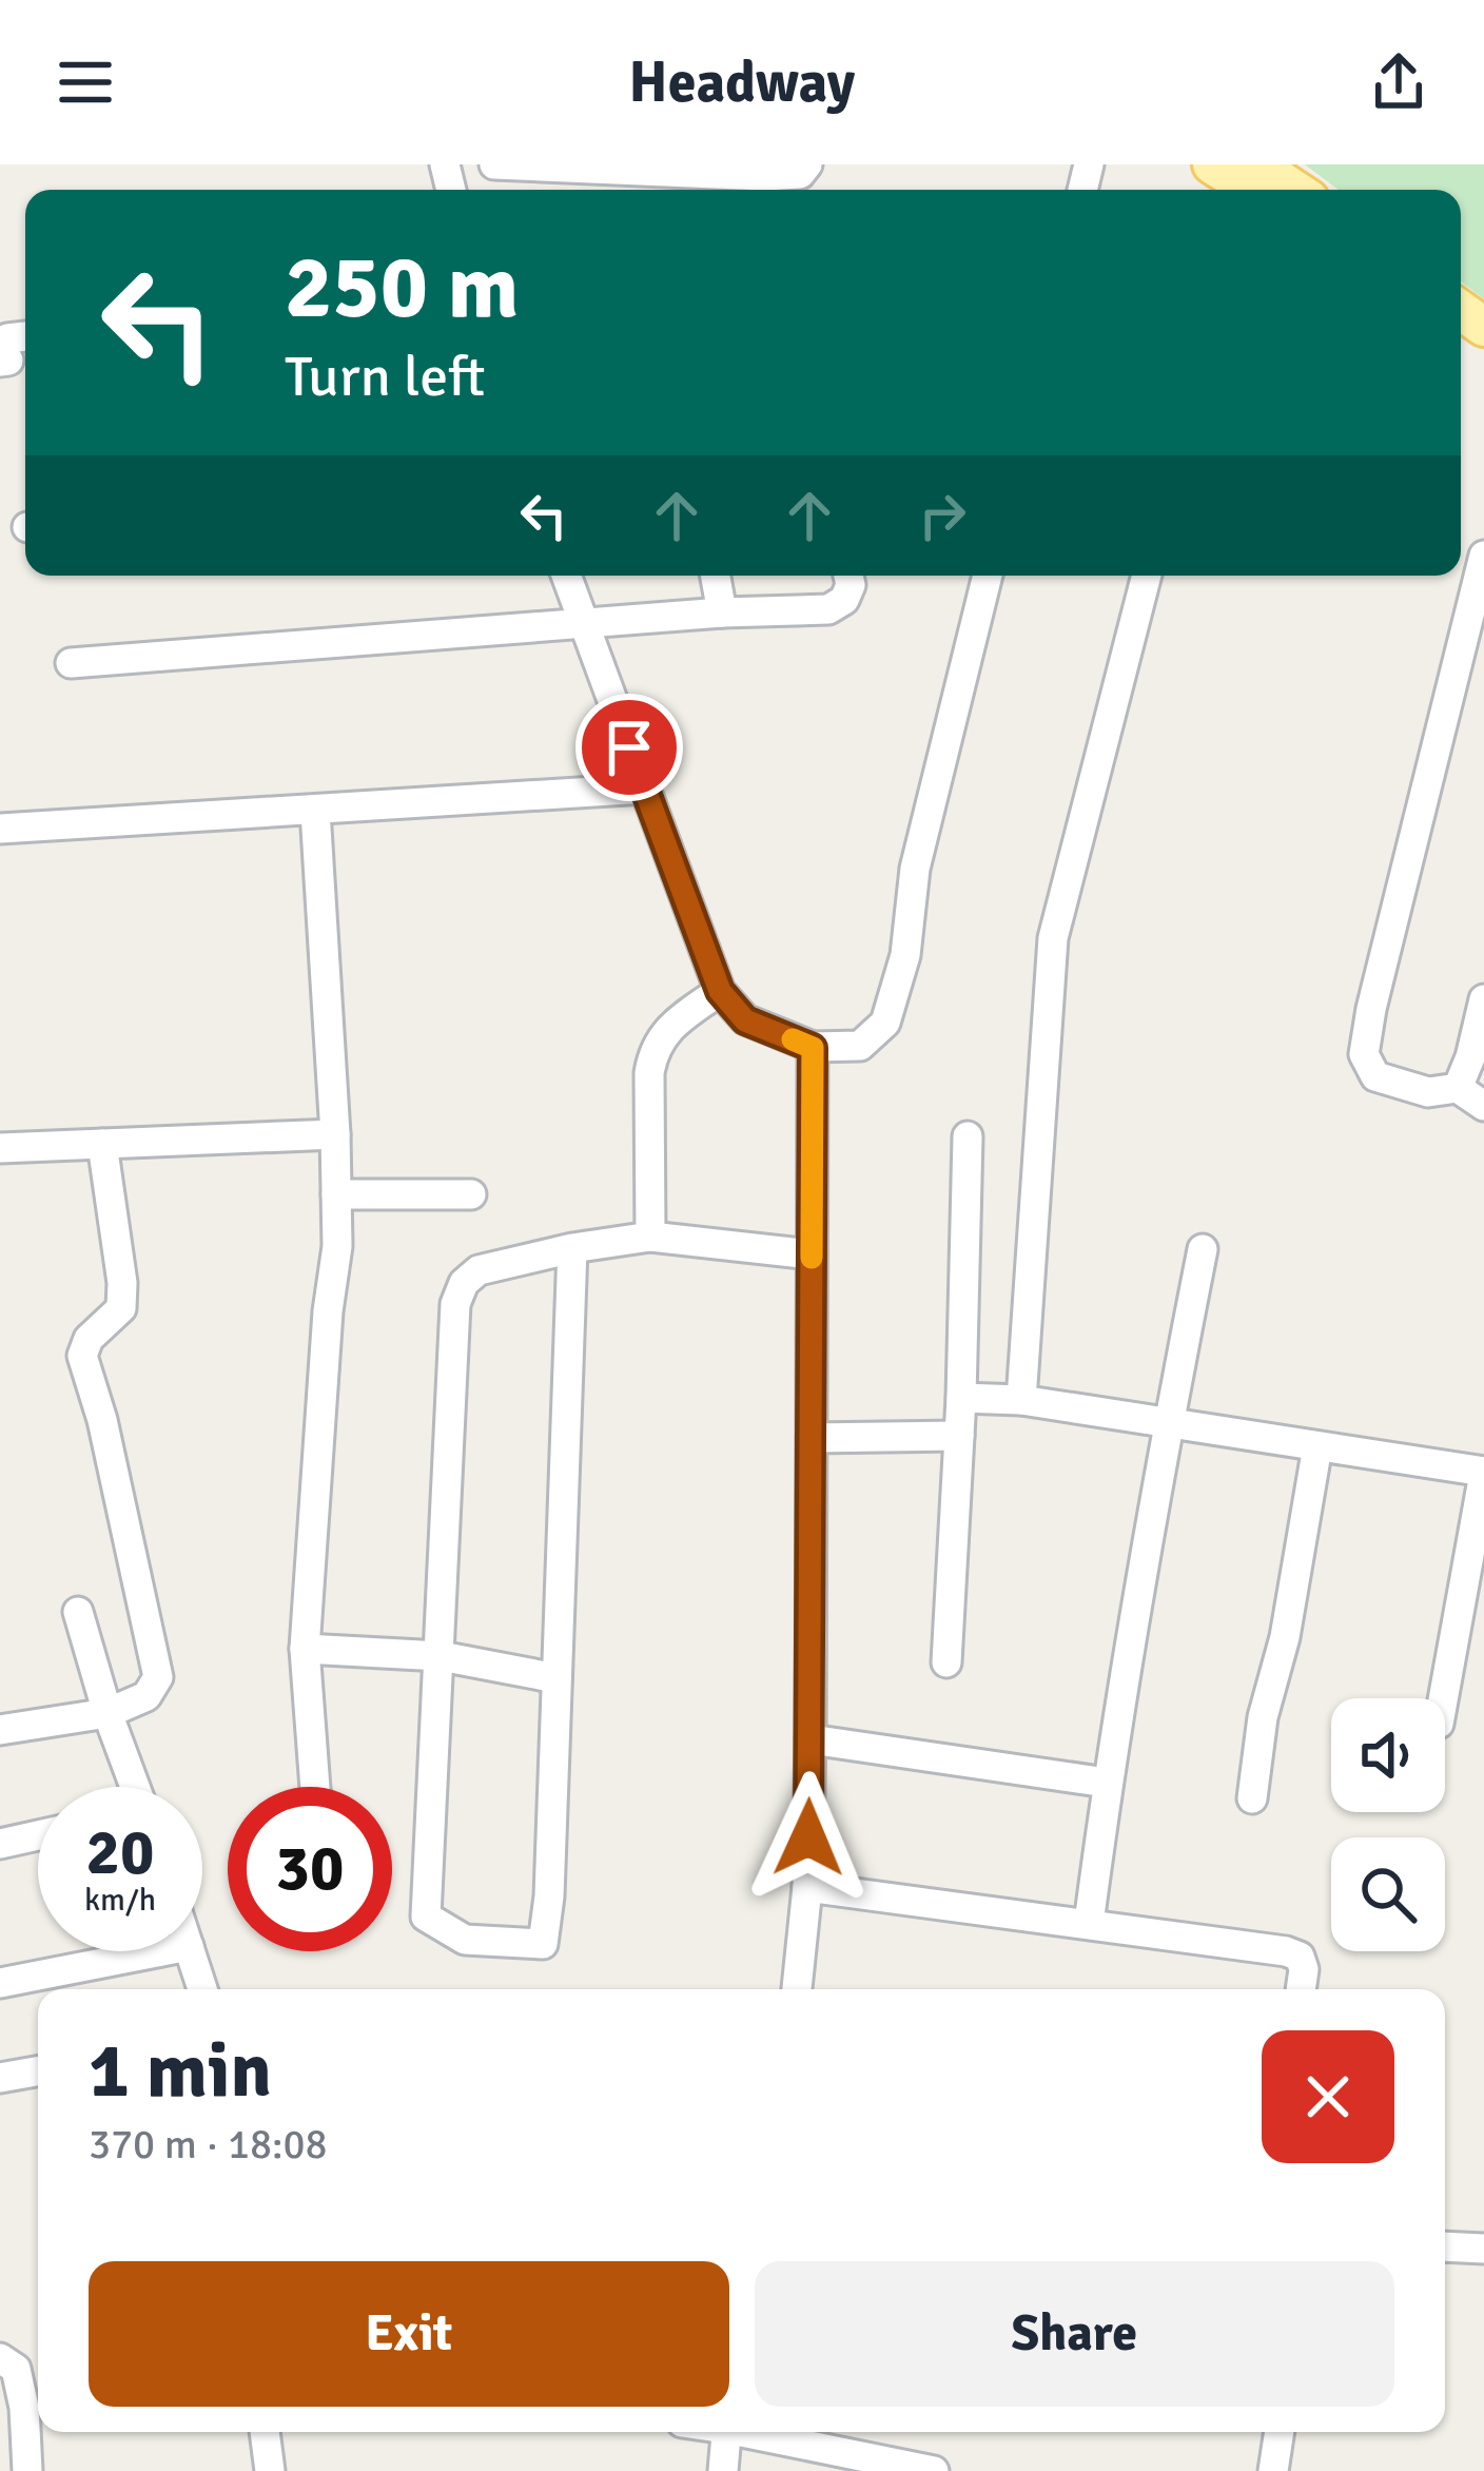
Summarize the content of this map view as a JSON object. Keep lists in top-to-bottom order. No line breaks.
{"page":{"header":"Headway","turn":["250 m","Turn left"],"speed":"20 km/h","limit":"30","heading":["1 min","370 m · 18:08"],"buttons":["Exit","Share"]}}
